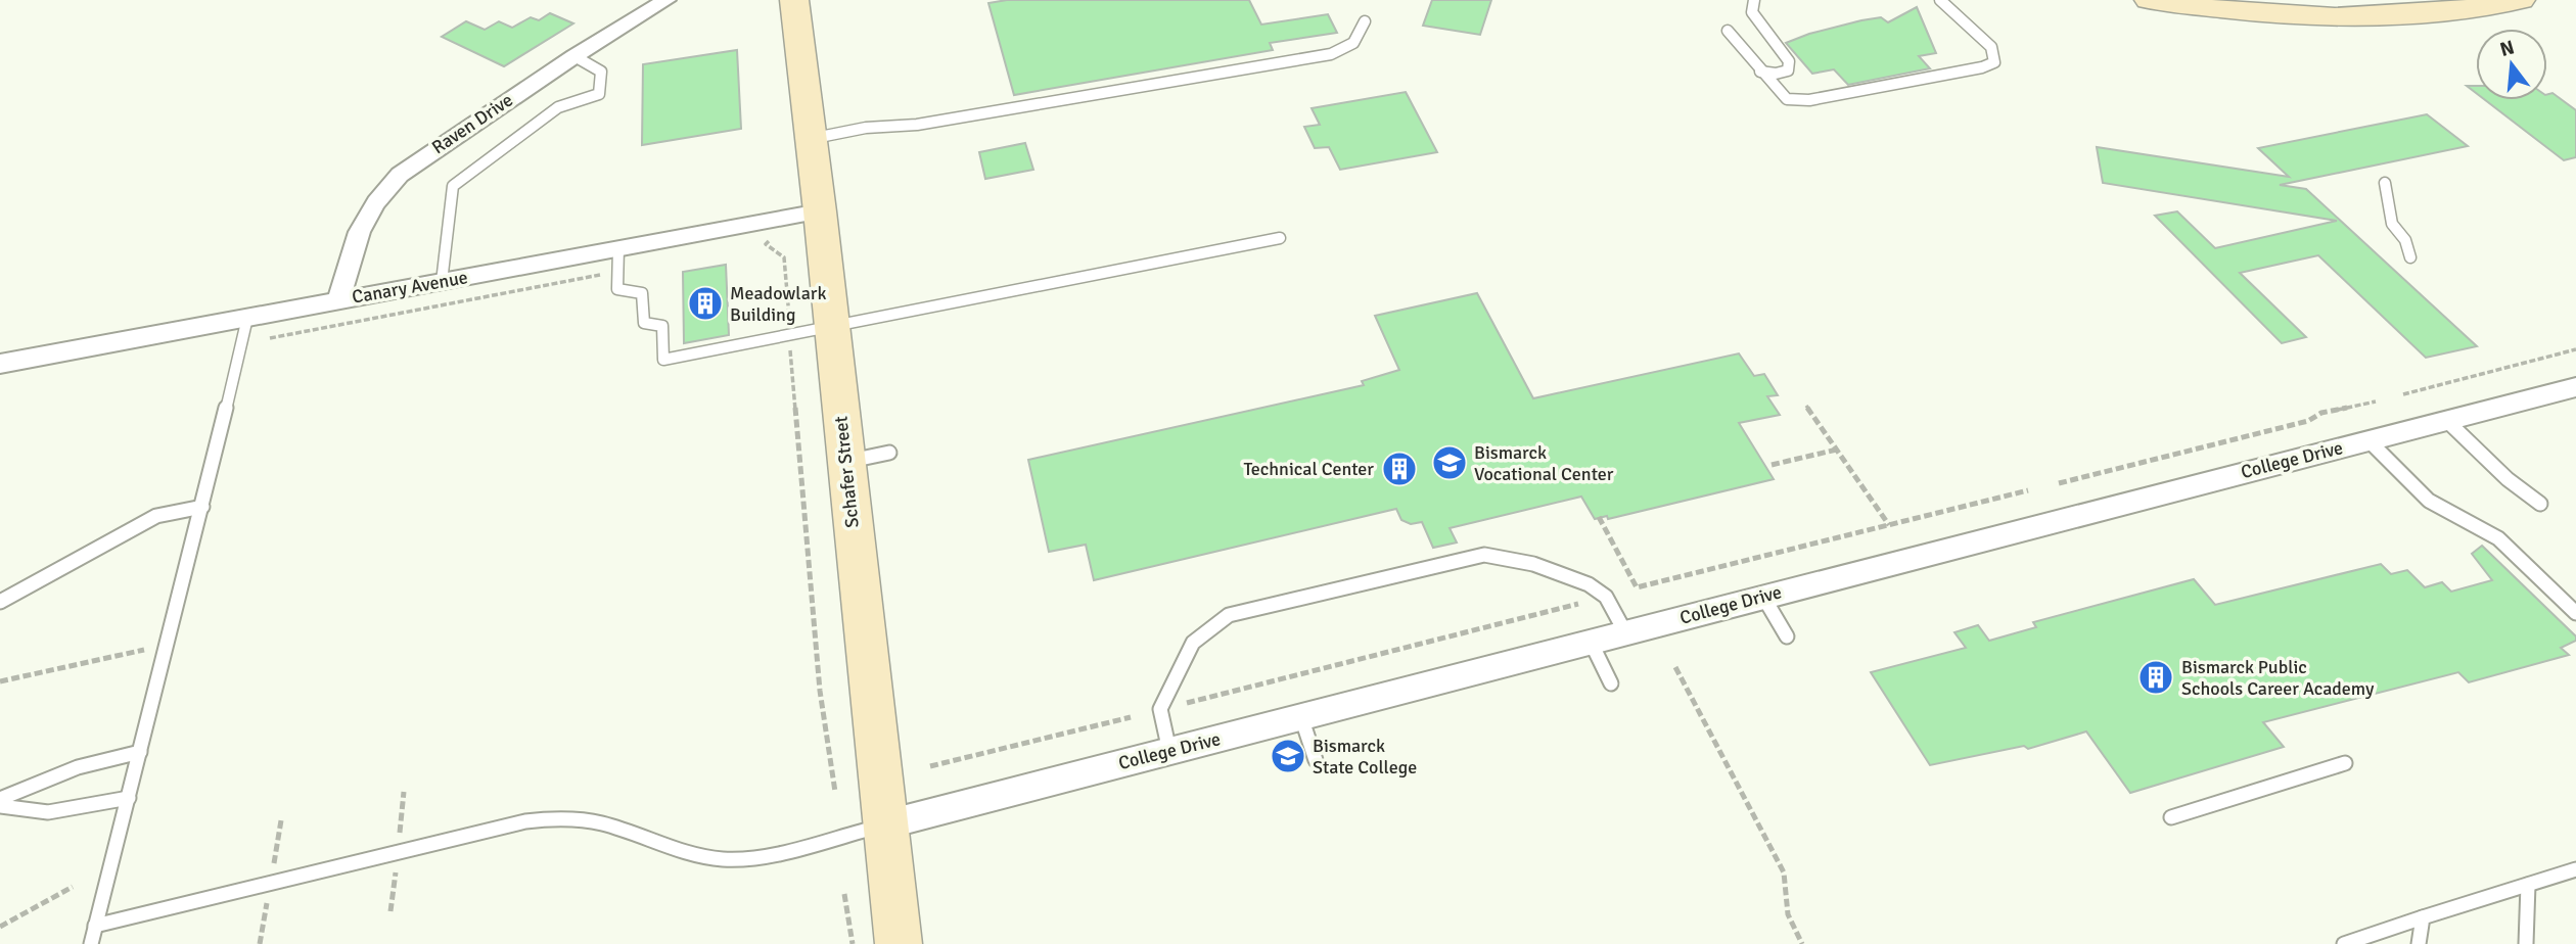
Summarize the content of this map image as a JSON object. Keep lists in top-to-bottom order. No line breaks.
{"streets":{"street":["Raven Drive","Canary Avenue","College Drive","Schafer Street"]},"crossings":[["Raven Drive","Canary Avenue"],["Canary Avenue","Schafer Street"],["College Drive","Schafer Street"]],"places":{"building":["Meadowlark Building","Technical Center","Bismarck Public Schools Career Academy"],"school or university":["Bismarck Vocational Center","Bismarck State College"]},"north":"top"}
